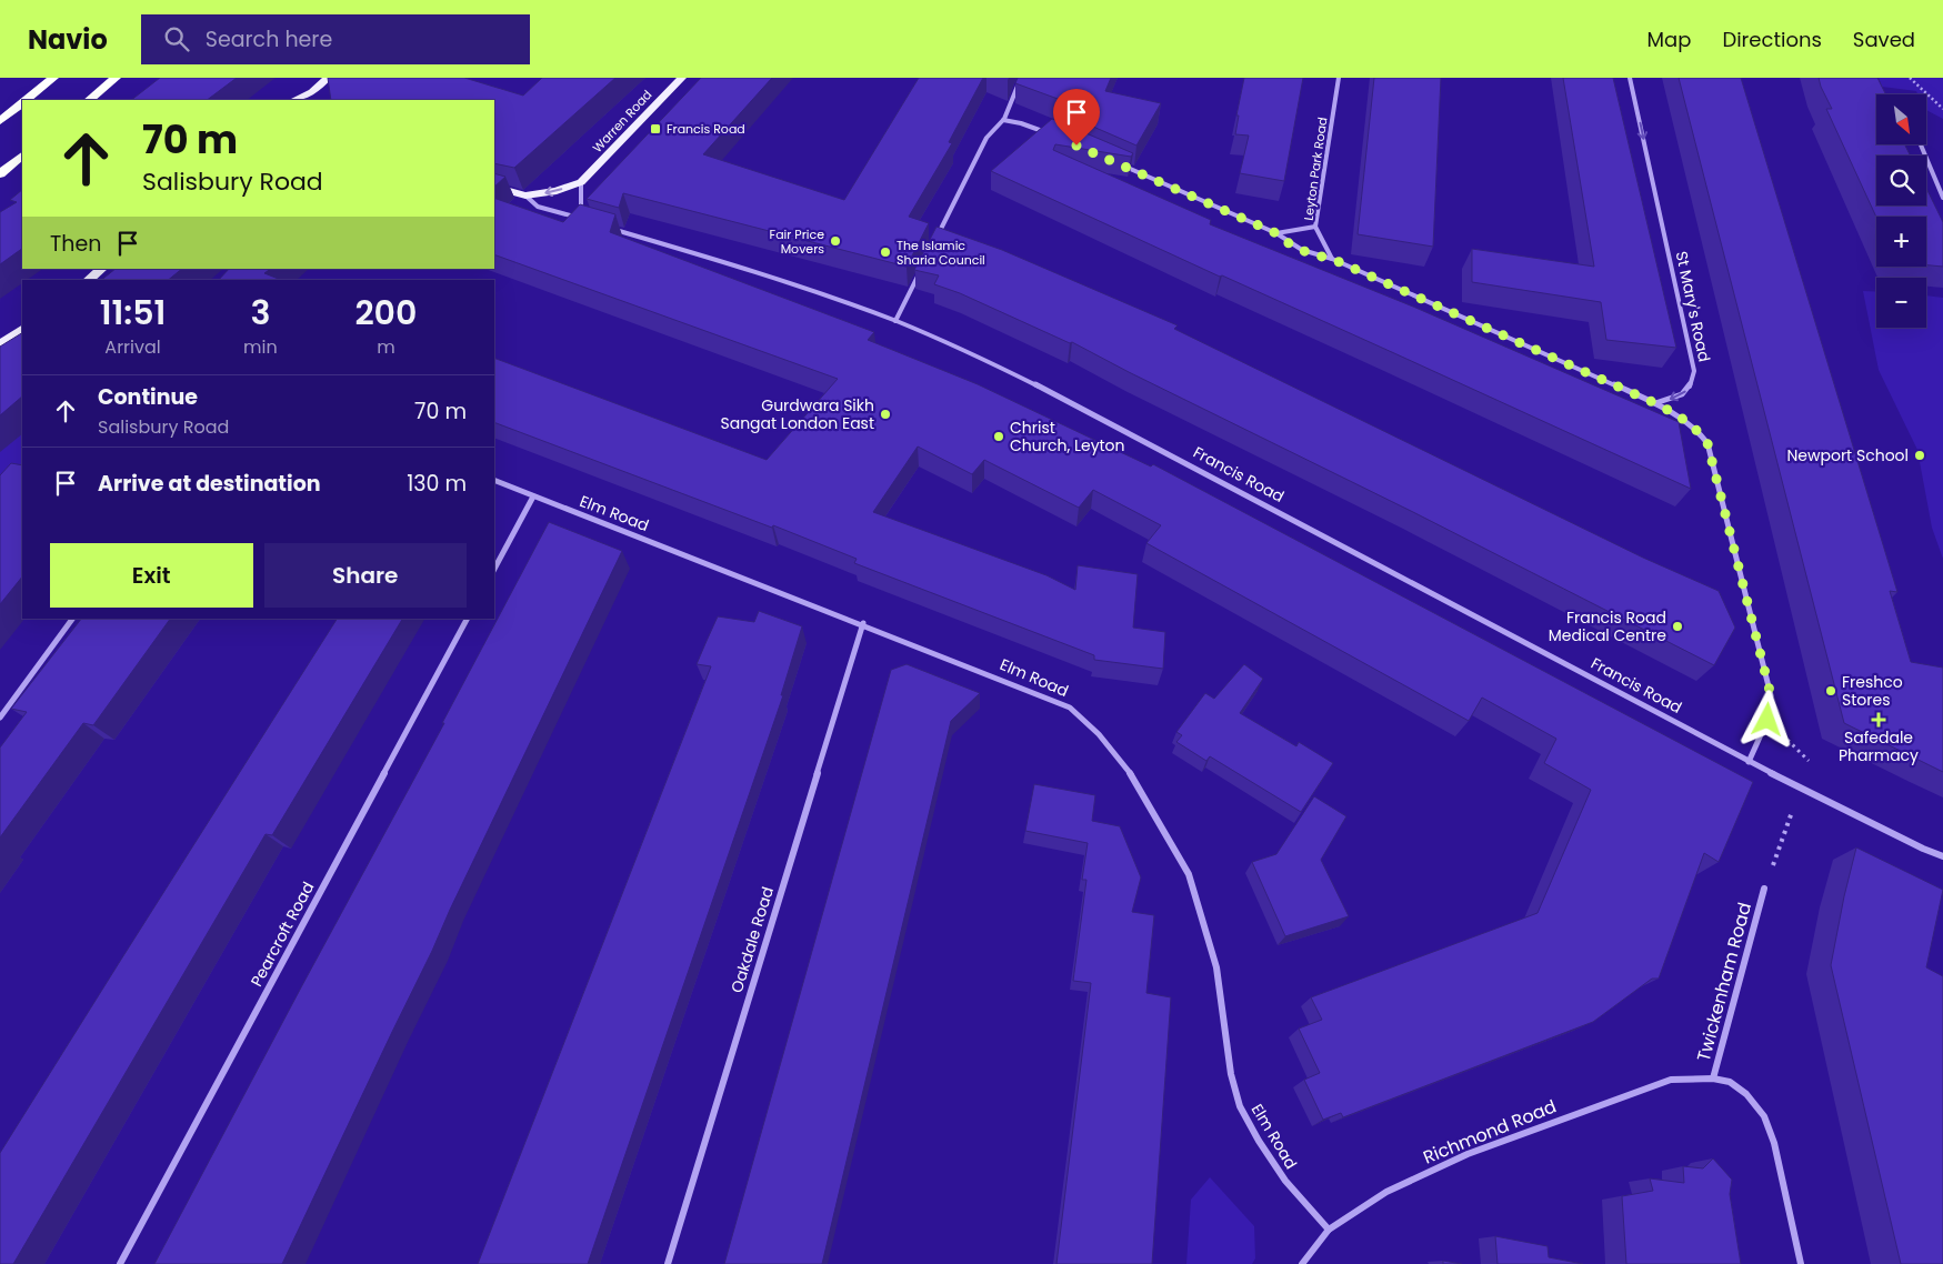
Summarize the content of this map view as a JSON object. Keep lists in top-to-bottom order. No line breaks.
{"streets":{"main road":["Warren Road"],"street":["Leyton Park Road","St Mary's Road","Francis Road","Elm Road","Pearcroft Road","Oakdale Road","Twickenham Road","Richmond Road"]},"crossings":[["Elm Road","Oakdale Road"],["Elm Road","Richmond Road"],["Twickenham Road","Richmond Road"]],"one_way":["St Mary's Road"],"places":{"transit":["Francis Road"],"other":["Fair Price Movers","The Islamic Sharia Council","Gurdwara Sikh Sangat London East","Christ Church, Leyton","Newport School","Francis Road Medical Centre","Freshco Stores"],"health":["Safedale Pharmacy"]},"north":"bottom right","page":{"header":"Navio","search":"Search here","nav":["Map","Directions","Saved"],"map_buttons":["+","−"],"turn":["70 m","Salisbury Road"],"then":"Then","eta":["11:51","Arrival","3","min","200","m"],"list":[{"name":"Continue","note":"Salisbury Road","value":"70 m"},{"name":"Arrive at destination","value":"130 m"}],"buttons":["Exit","Share"]}}
